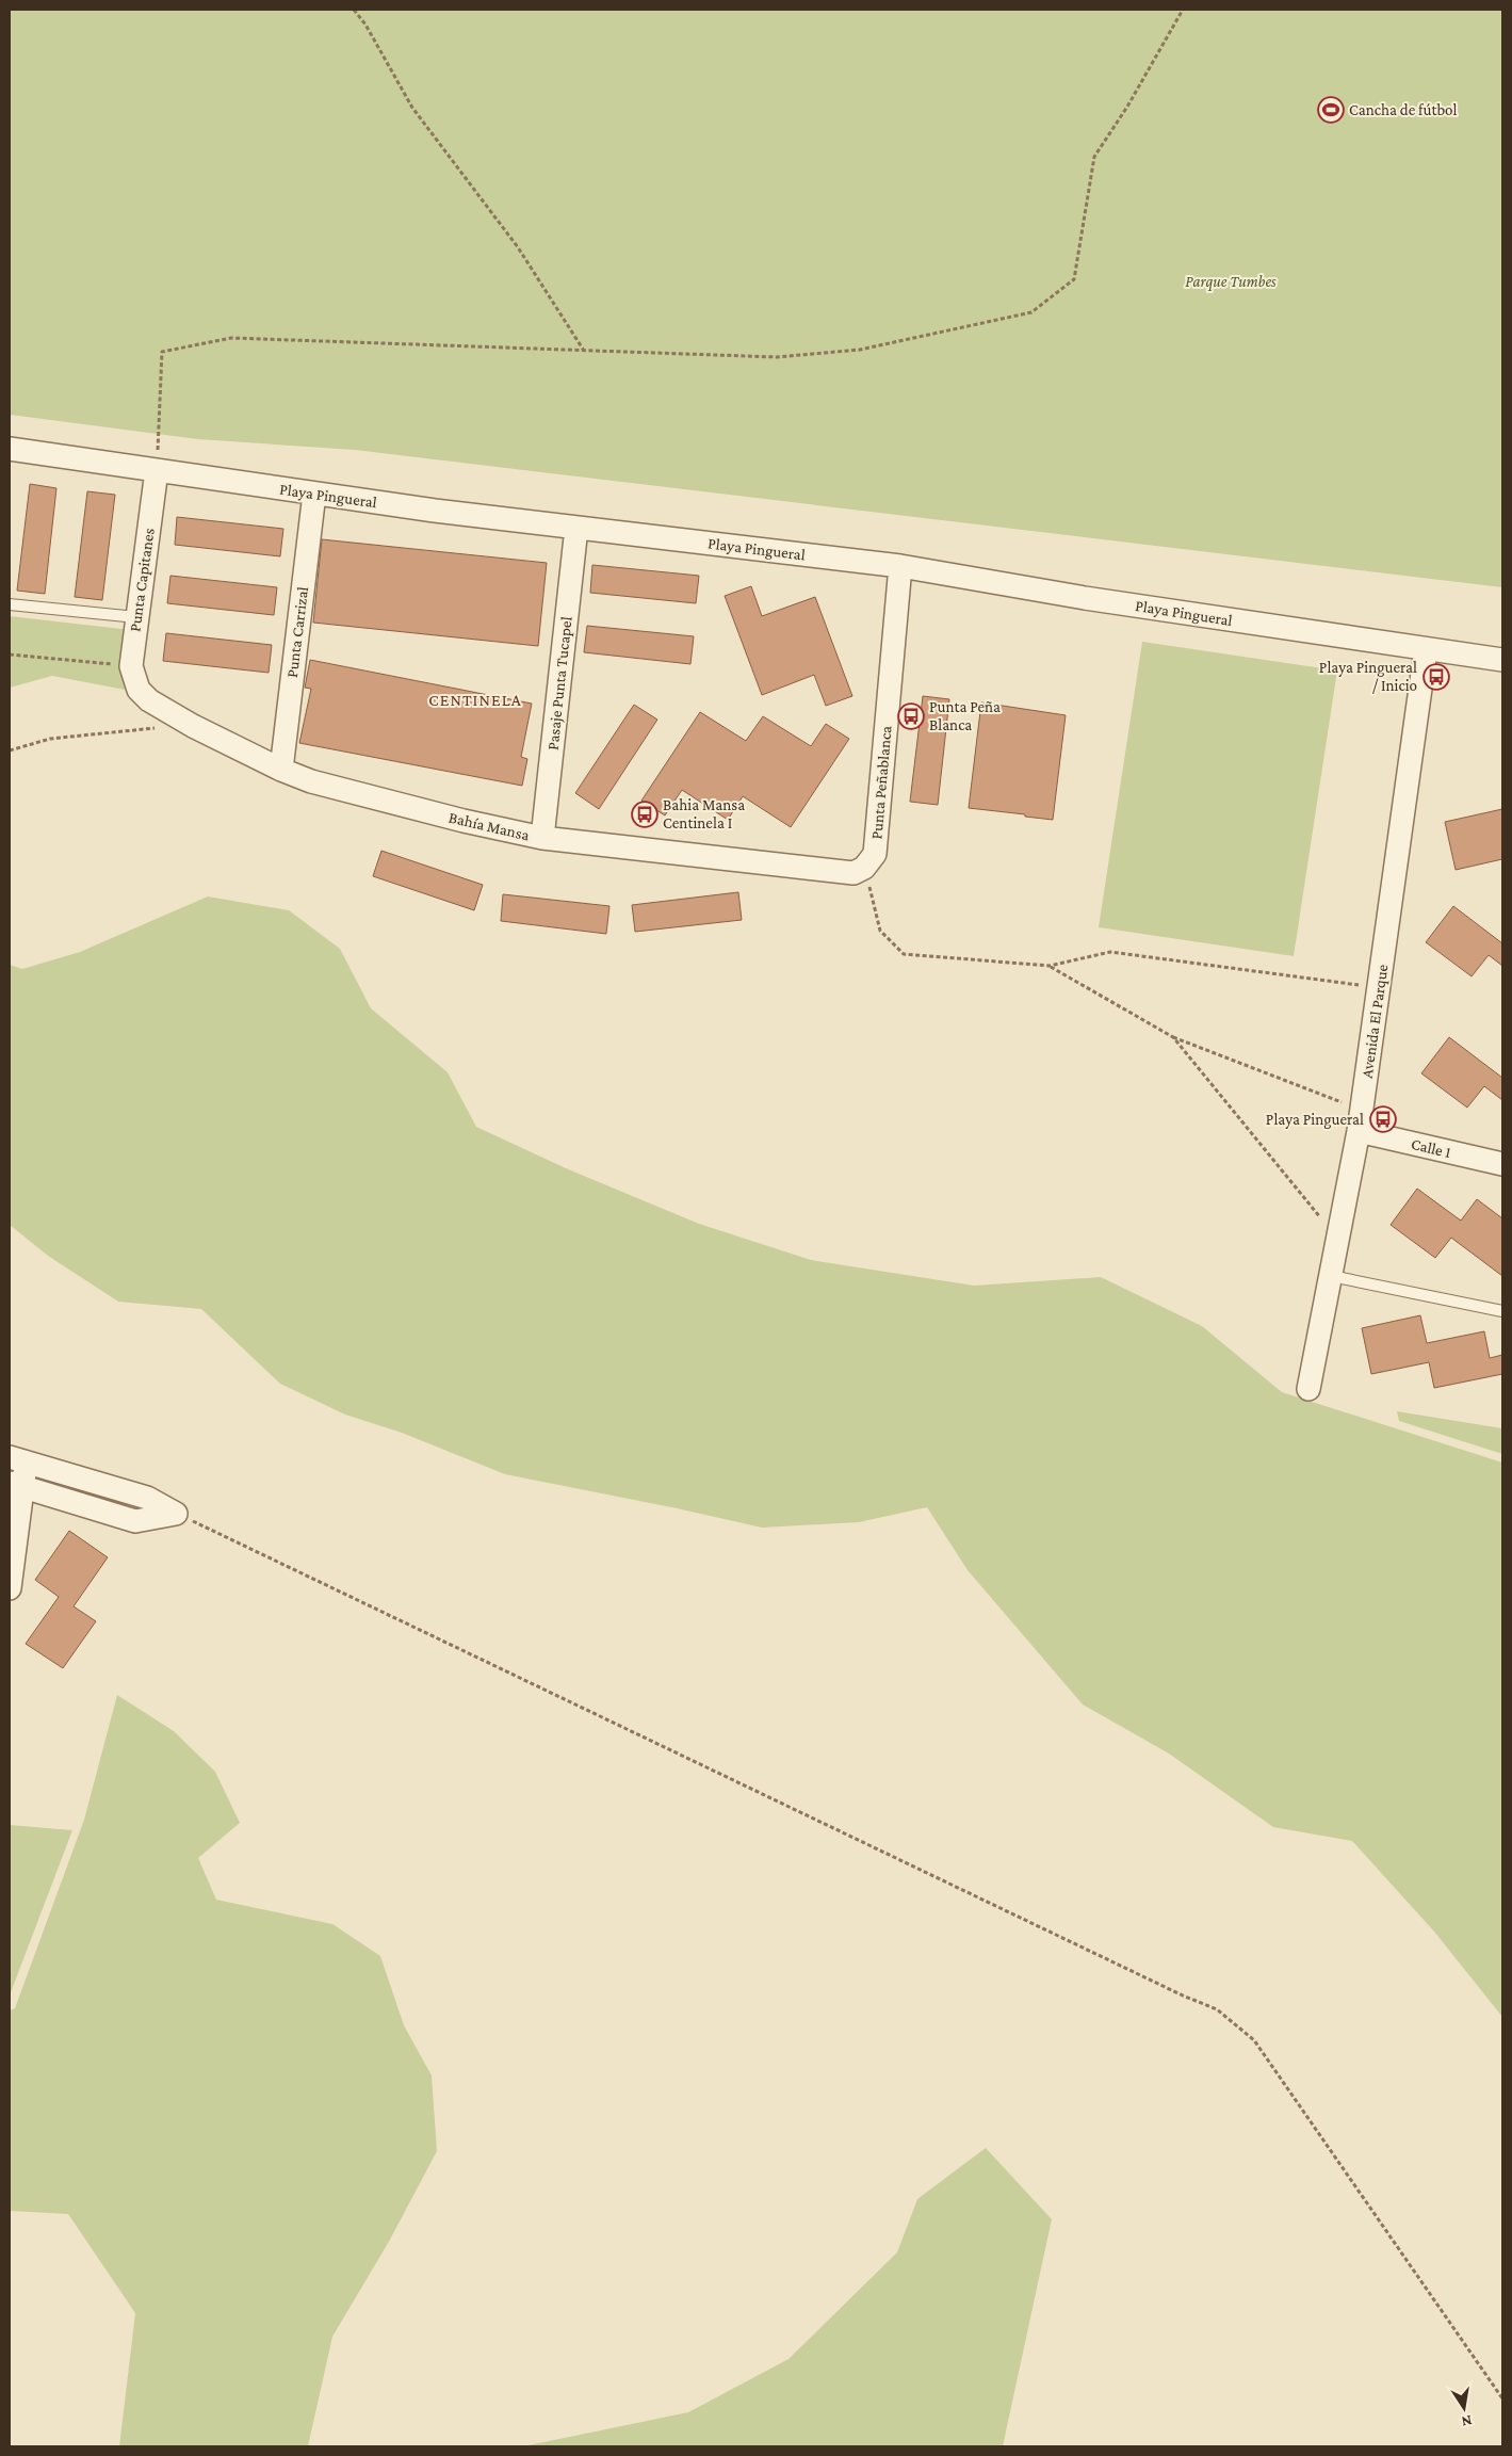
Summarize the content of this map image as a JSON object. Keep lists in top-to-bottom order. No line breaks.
{"streets":{"street":["Playa Pingueral","Punta Capitanes","Punta Carrizal","Pasaje Punta Tucapel","Punta Peñablanca","Bahía Mansa","Avenida El Parque","Calle 1"]},"crossings":[["Playa Pingueral","Punta Capitanes"],["Playa Pingueral","Punta Carrizal"],["Playa Pingueral","Pasaje Punta Tucapel"],["Playa Pingueral","Punta Peñablanca"],["Playa Pingueral","Avenida El Parque"],["Punta Capitanes","Bahía Mansa"],["Punta Carrizal","Bahía Mansa"],["Pasaje Punta Tucapel","Bahía Mansa"],["Punta Peñablanca","Bahía Mansa"],["Avenida El Parque","Calle 1"]],"districts":["CENTINELA"],"parks":["Parque Tumbes"],"places":{"sports":["Cancha de fútbol"],"bus stop":["Playa Pingueral / Inicio","Punta Peña Blanca","Bahia Mansa Centinela I","Playa Pingueral"]},"north":"bottom"}
